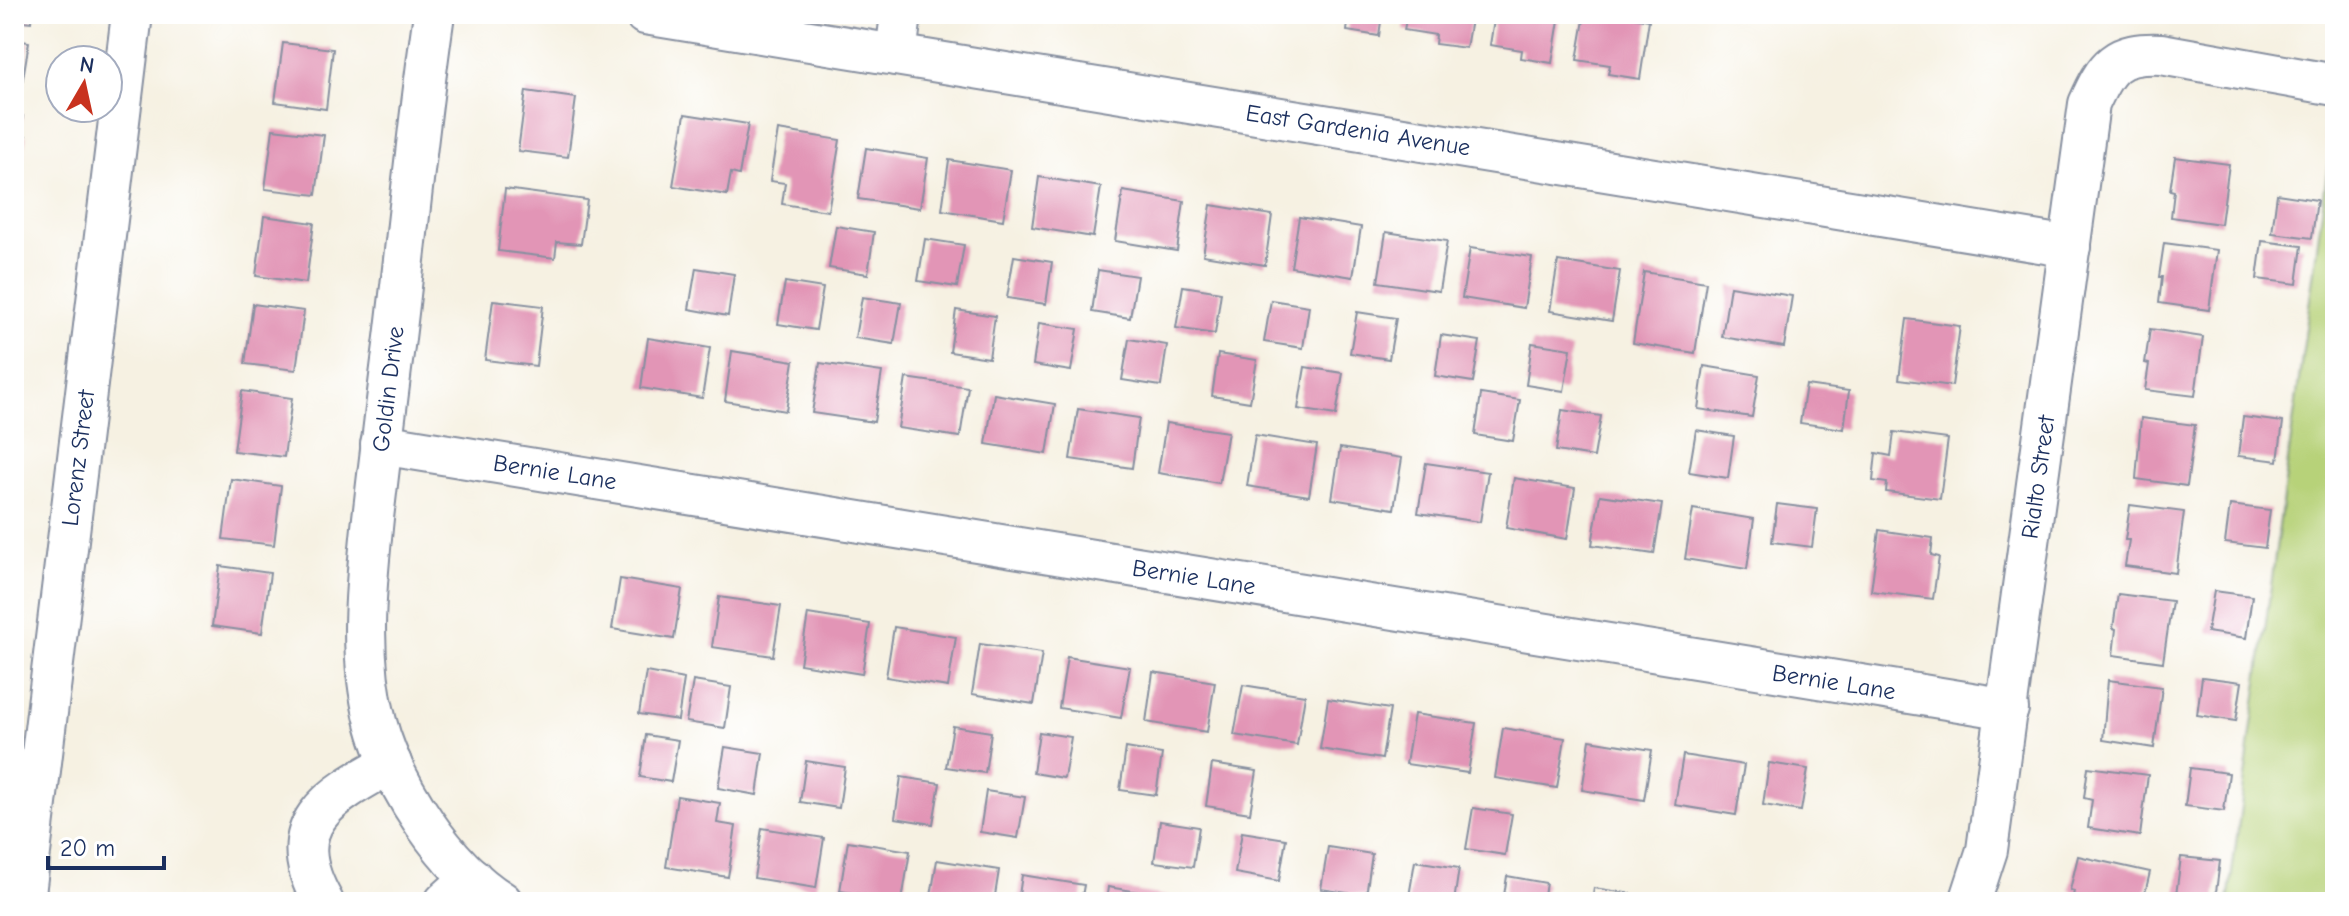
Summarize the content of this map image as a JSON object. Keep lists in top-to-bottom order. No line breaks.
{"streets":{"street":["East Gardenia Avenue","Goldin Drive","Lorenz Street","Bernie Lane","Rialto Street"]},"crossings":[["East Gardenia Avenue","Rialto Street"],["Goldin Drive","Bernie Lane"],["Bernie Lane","Rialto Street"]],"scale_bar":"20 m","north":"top"}
